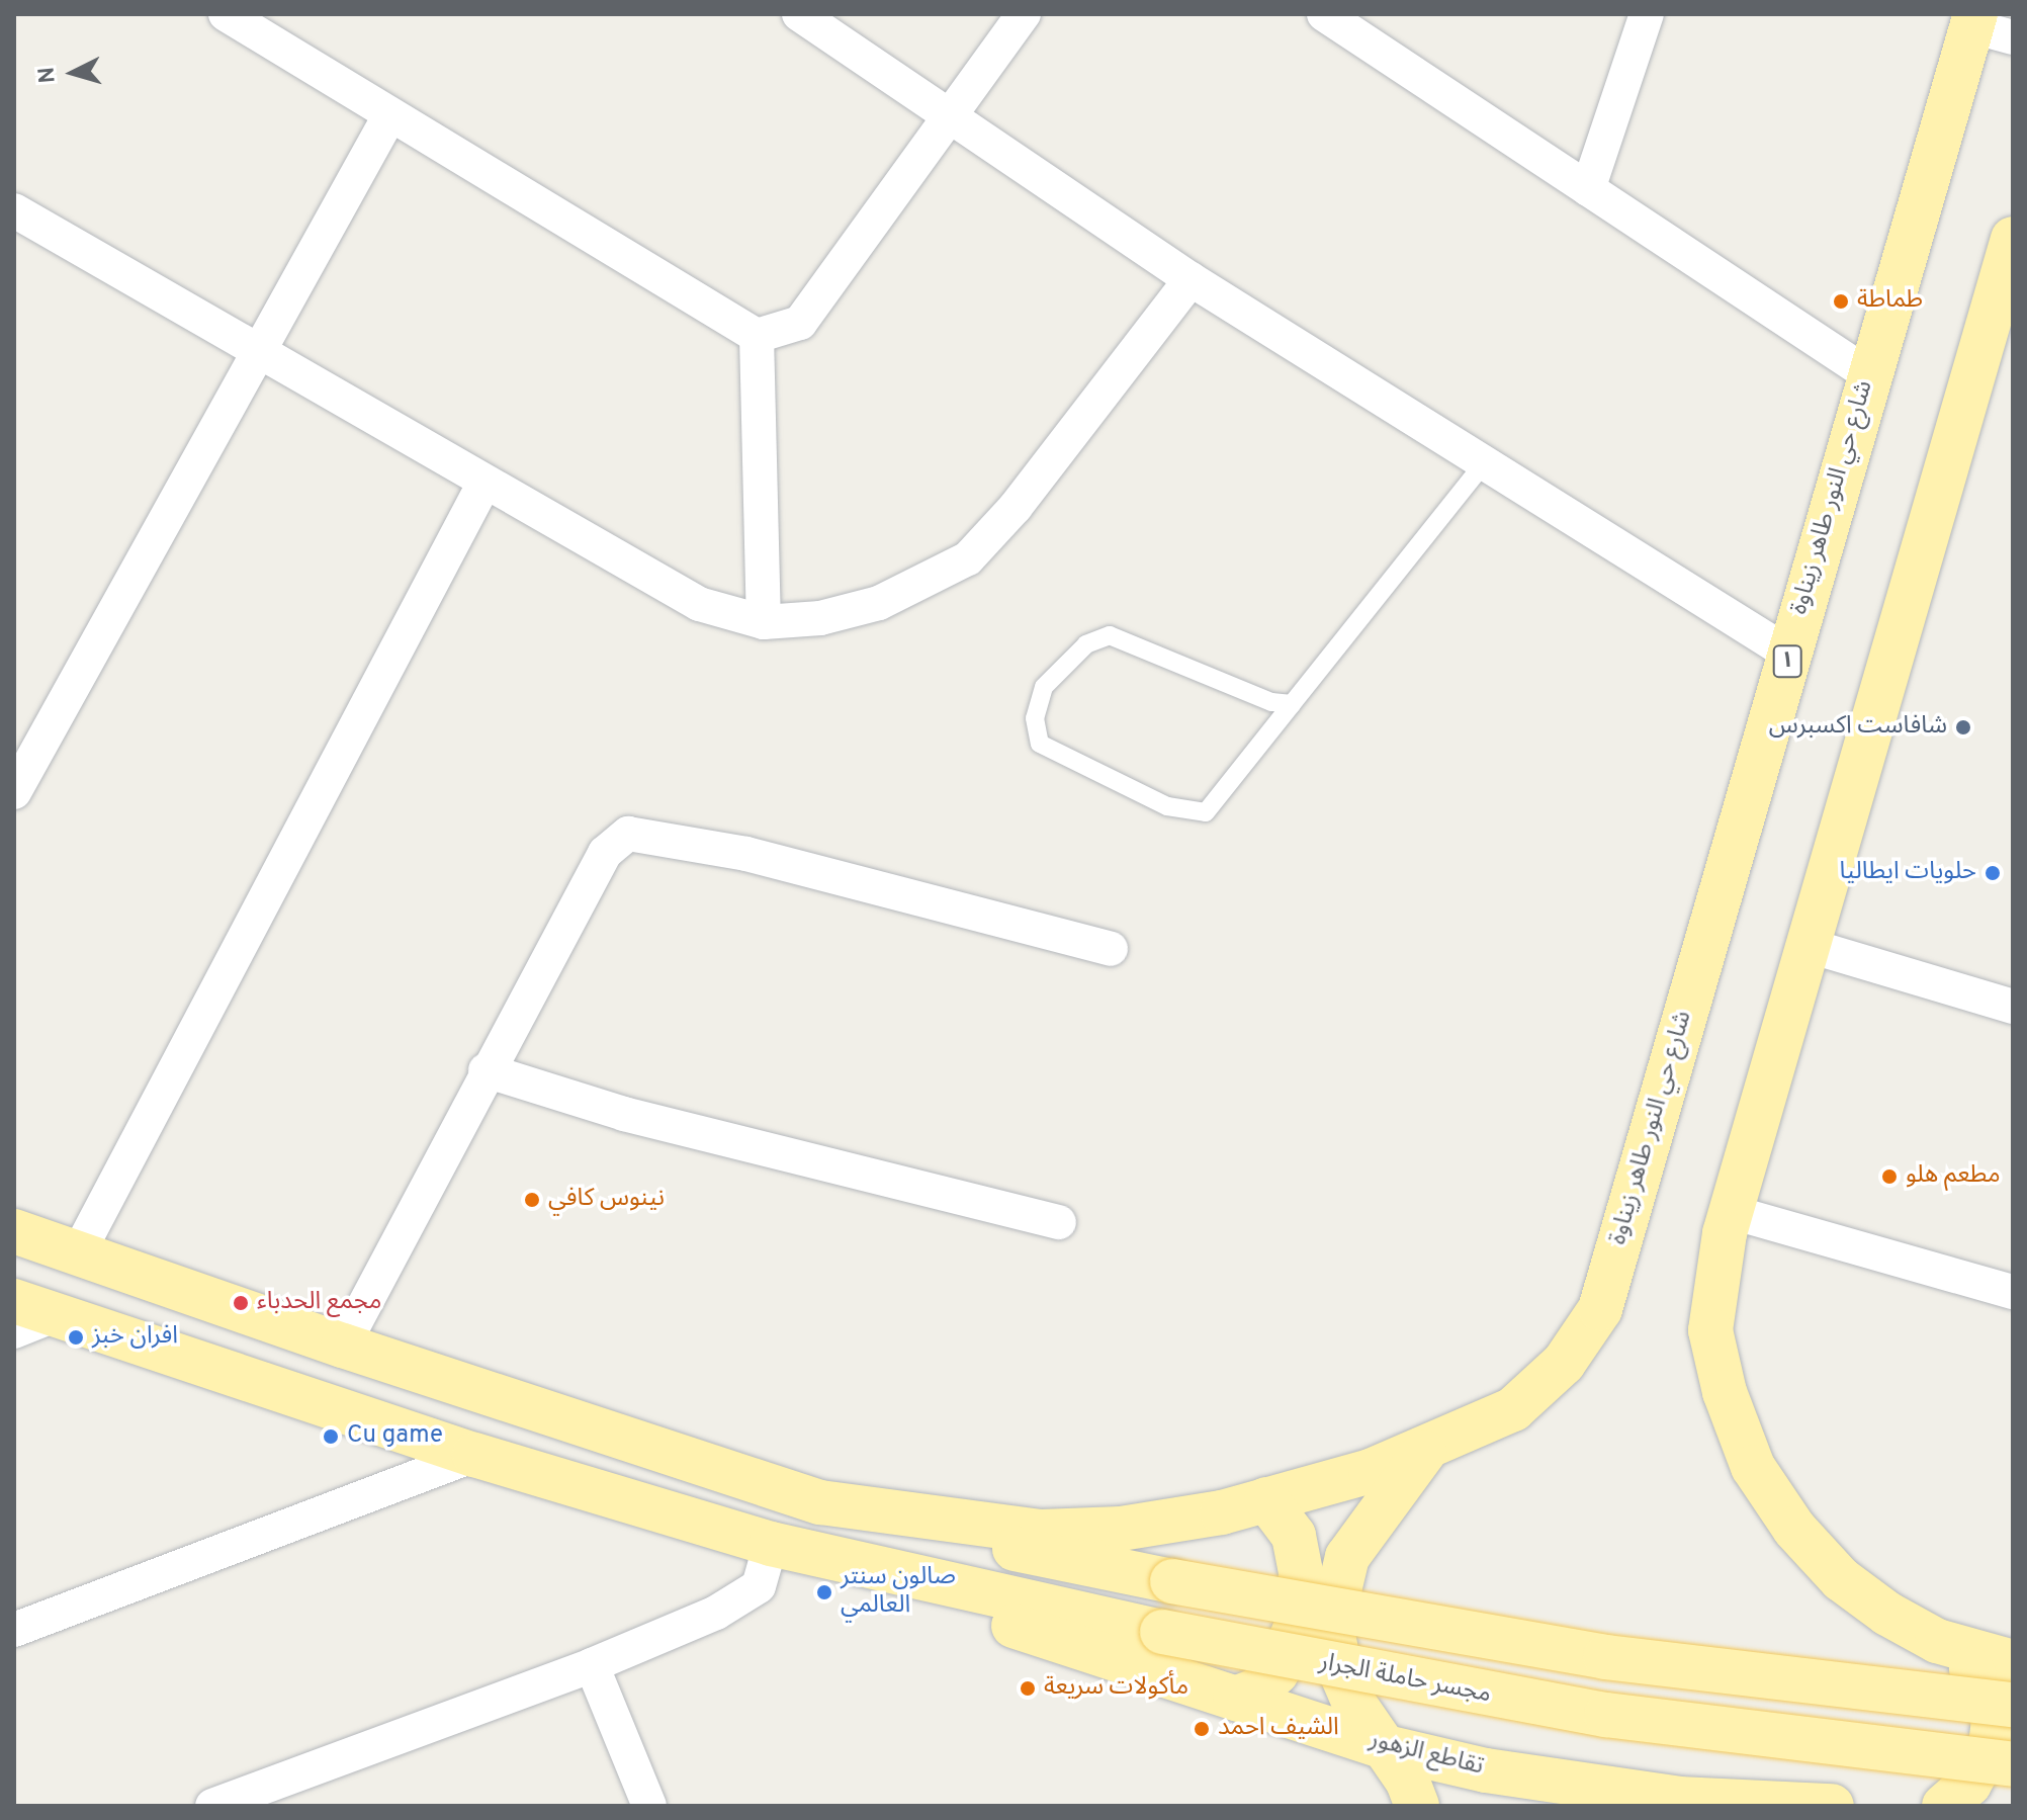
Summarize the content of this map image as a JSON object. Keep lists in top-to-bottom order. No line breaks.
{"streets":{"main road":["شارع حي النور طاهر زيناوة","١","مجسر حاملة الجرار","تقاطع الزهور"]},"crossings":[["مجسر حاملة الجرار","تقاطع الزهور"]],"places":["طماطة","شافاست اكسبرس","حلويات ايطاليا","مطعم هلو","نينوس كافي","مجمع الحدباء","افران خبز","Cu game","صالون سنتر العالمي","مأكولات سريعة","الشيف احمد"],"north":"left"}
